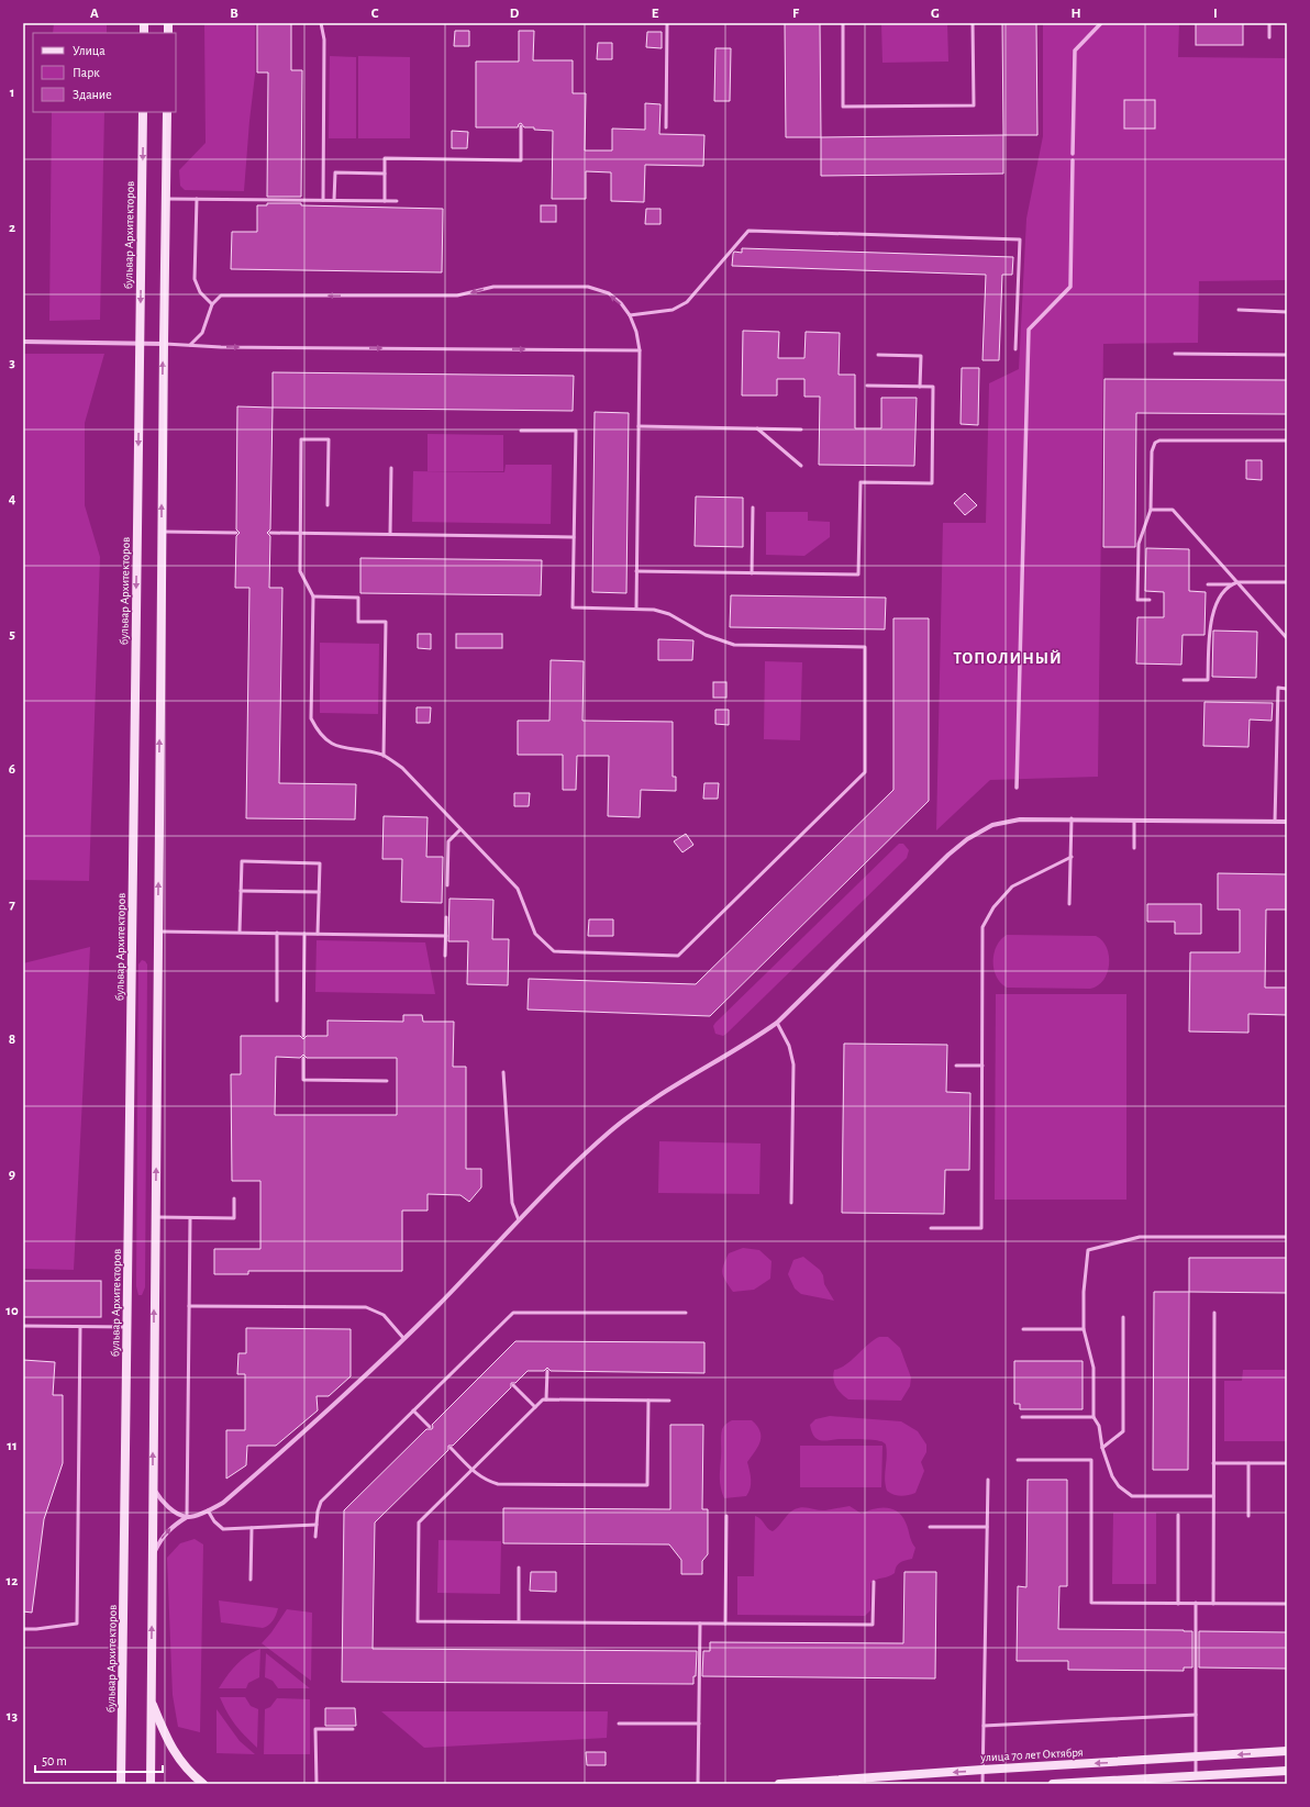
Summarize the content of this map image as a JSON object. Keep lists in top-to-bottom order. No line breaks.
{"streets":{"main road":["бульвар Архитекторов","улица 70 лет Октября"]},"districts":["ТОПОЛИНЫЙ"],"legend":["Улица","Парк","Здание"],"scale_bar":"50 m","grid":{"columns":["A","B","C","D","E","F","G","H","I"],"rows":["1","2","3","4","5","6","7","8","9","10","11","12","13"]}}
